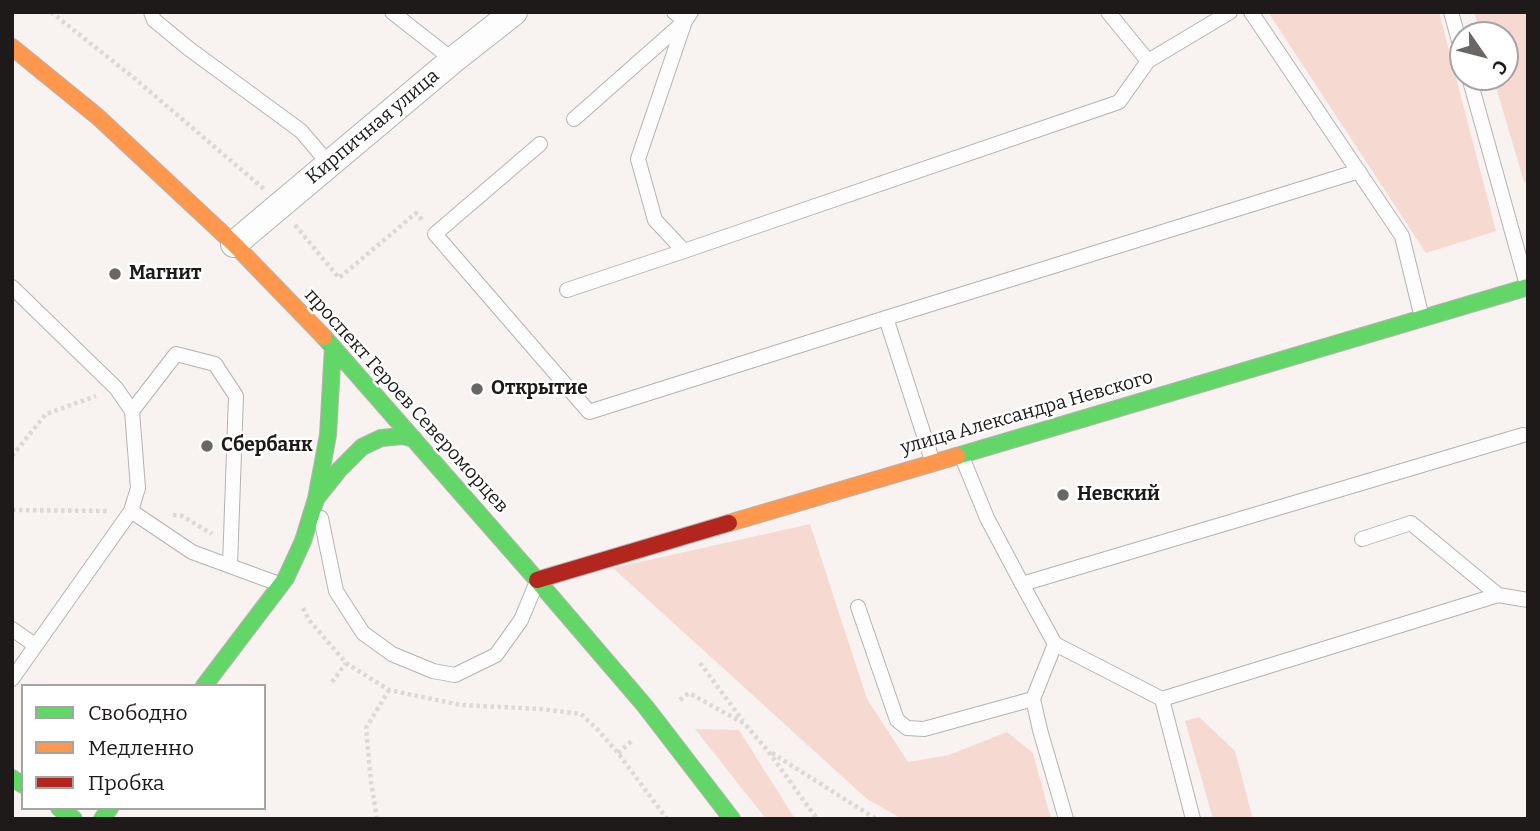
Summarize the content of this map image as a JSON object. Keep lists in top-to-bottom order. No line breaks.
{"streets":{"street":["Кирпичная улица","проспект Героев Североморцев","улица Александра Невского"]},"crossings":[["Кирпичная улица","проспект Героев Североморцев"],["проспект Героев Североморцев","улица Александра Невского"]],"places":["Магнит","Открытие","Сбербанк","Невский"],"legend":["Свободно","Медленно","Пробка"],"north":"bottom right"}
